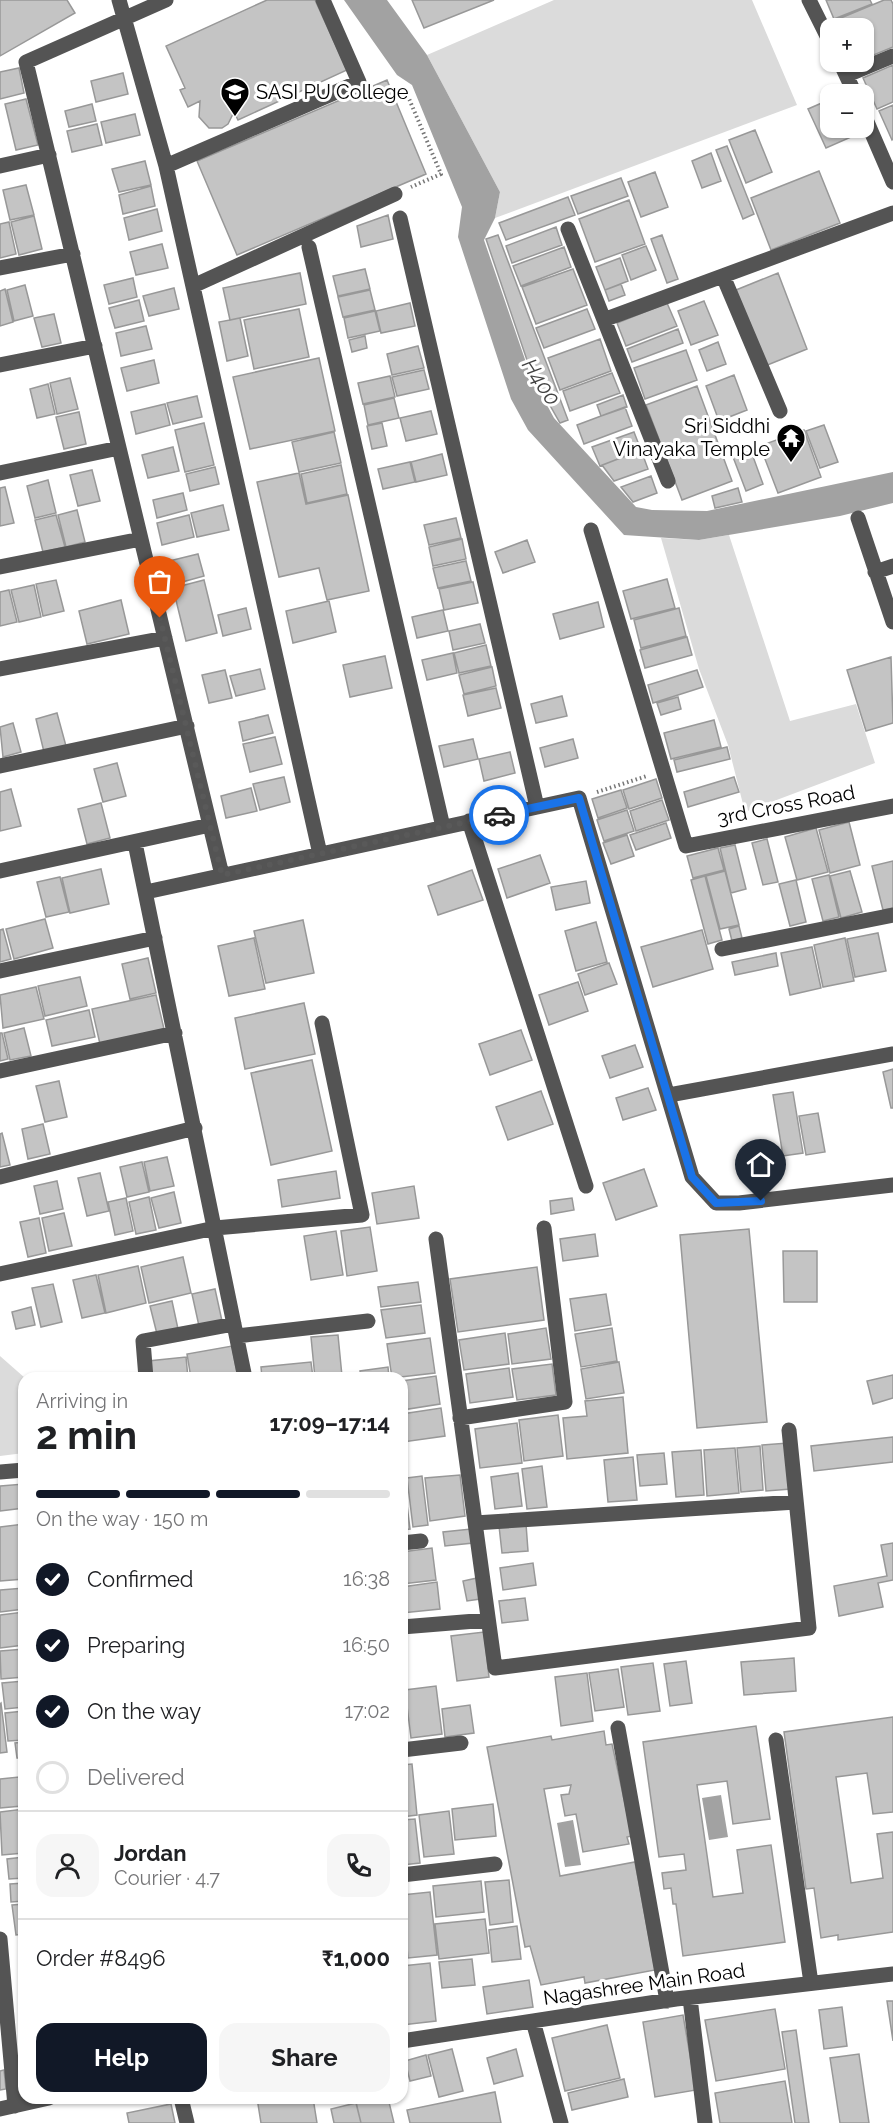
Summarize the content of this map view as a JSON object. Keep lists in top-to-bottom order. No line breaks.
{"streets":{"street":["3rd Cross Road","Nagashree Main Road"]},"water":["H400"],"places":{"school or university":["SASI PU College"],"temple":["Sri Siddhi Vinayaka Temple"]},"page":{"map_buttons":["+","−"],"heading":["2 min","Arriving in","17:09–17:14"],"panel":["Jordan","Courier · 4.7","Order #8496","₹1,000"],"bar":"On the way · 150 m","list":[["Confirmed","16:38"],["Preparing","16:50"],["On the way","17:02"],"Delivered"],"buttons":["Help","Share"]}}
